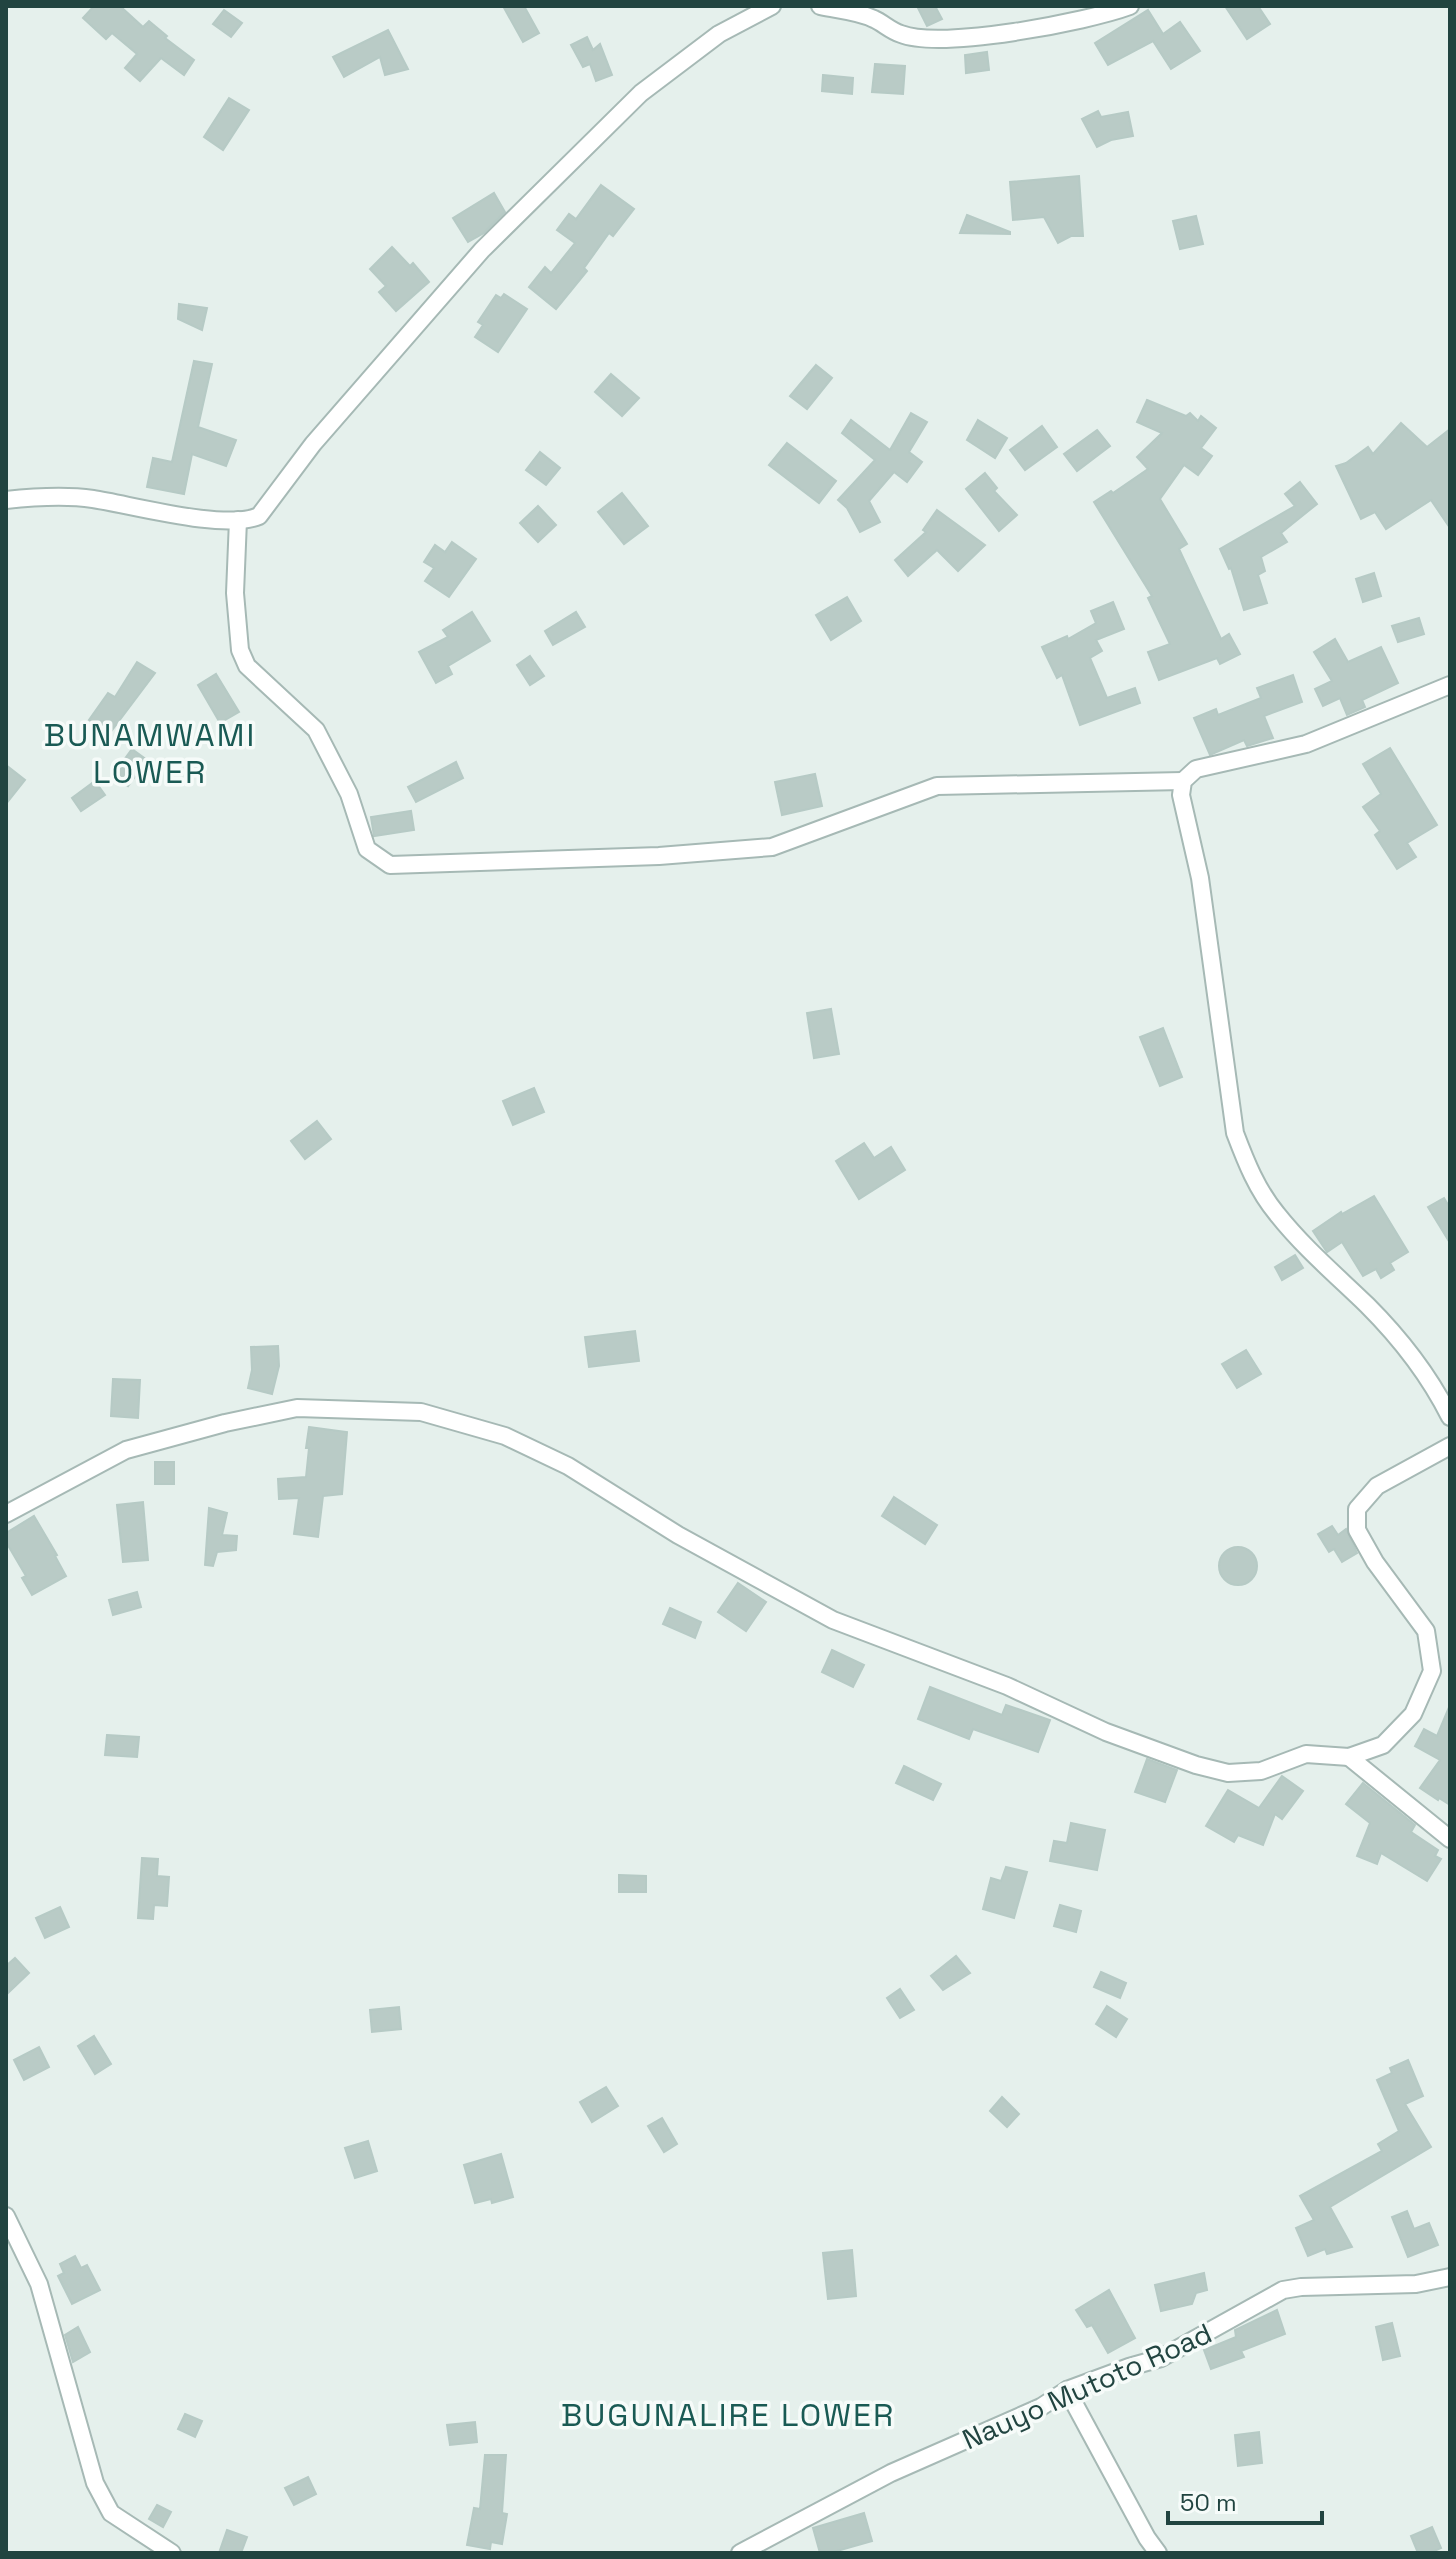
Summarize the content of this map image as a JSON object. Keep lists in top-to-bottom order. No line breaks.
{"streets":{"street":["Nauyo Mutoto Road"]},"districts":["BUNAMWAMI LOWER","BUGUNALIRE LOWER"],"scale_bar":"50 m"}
